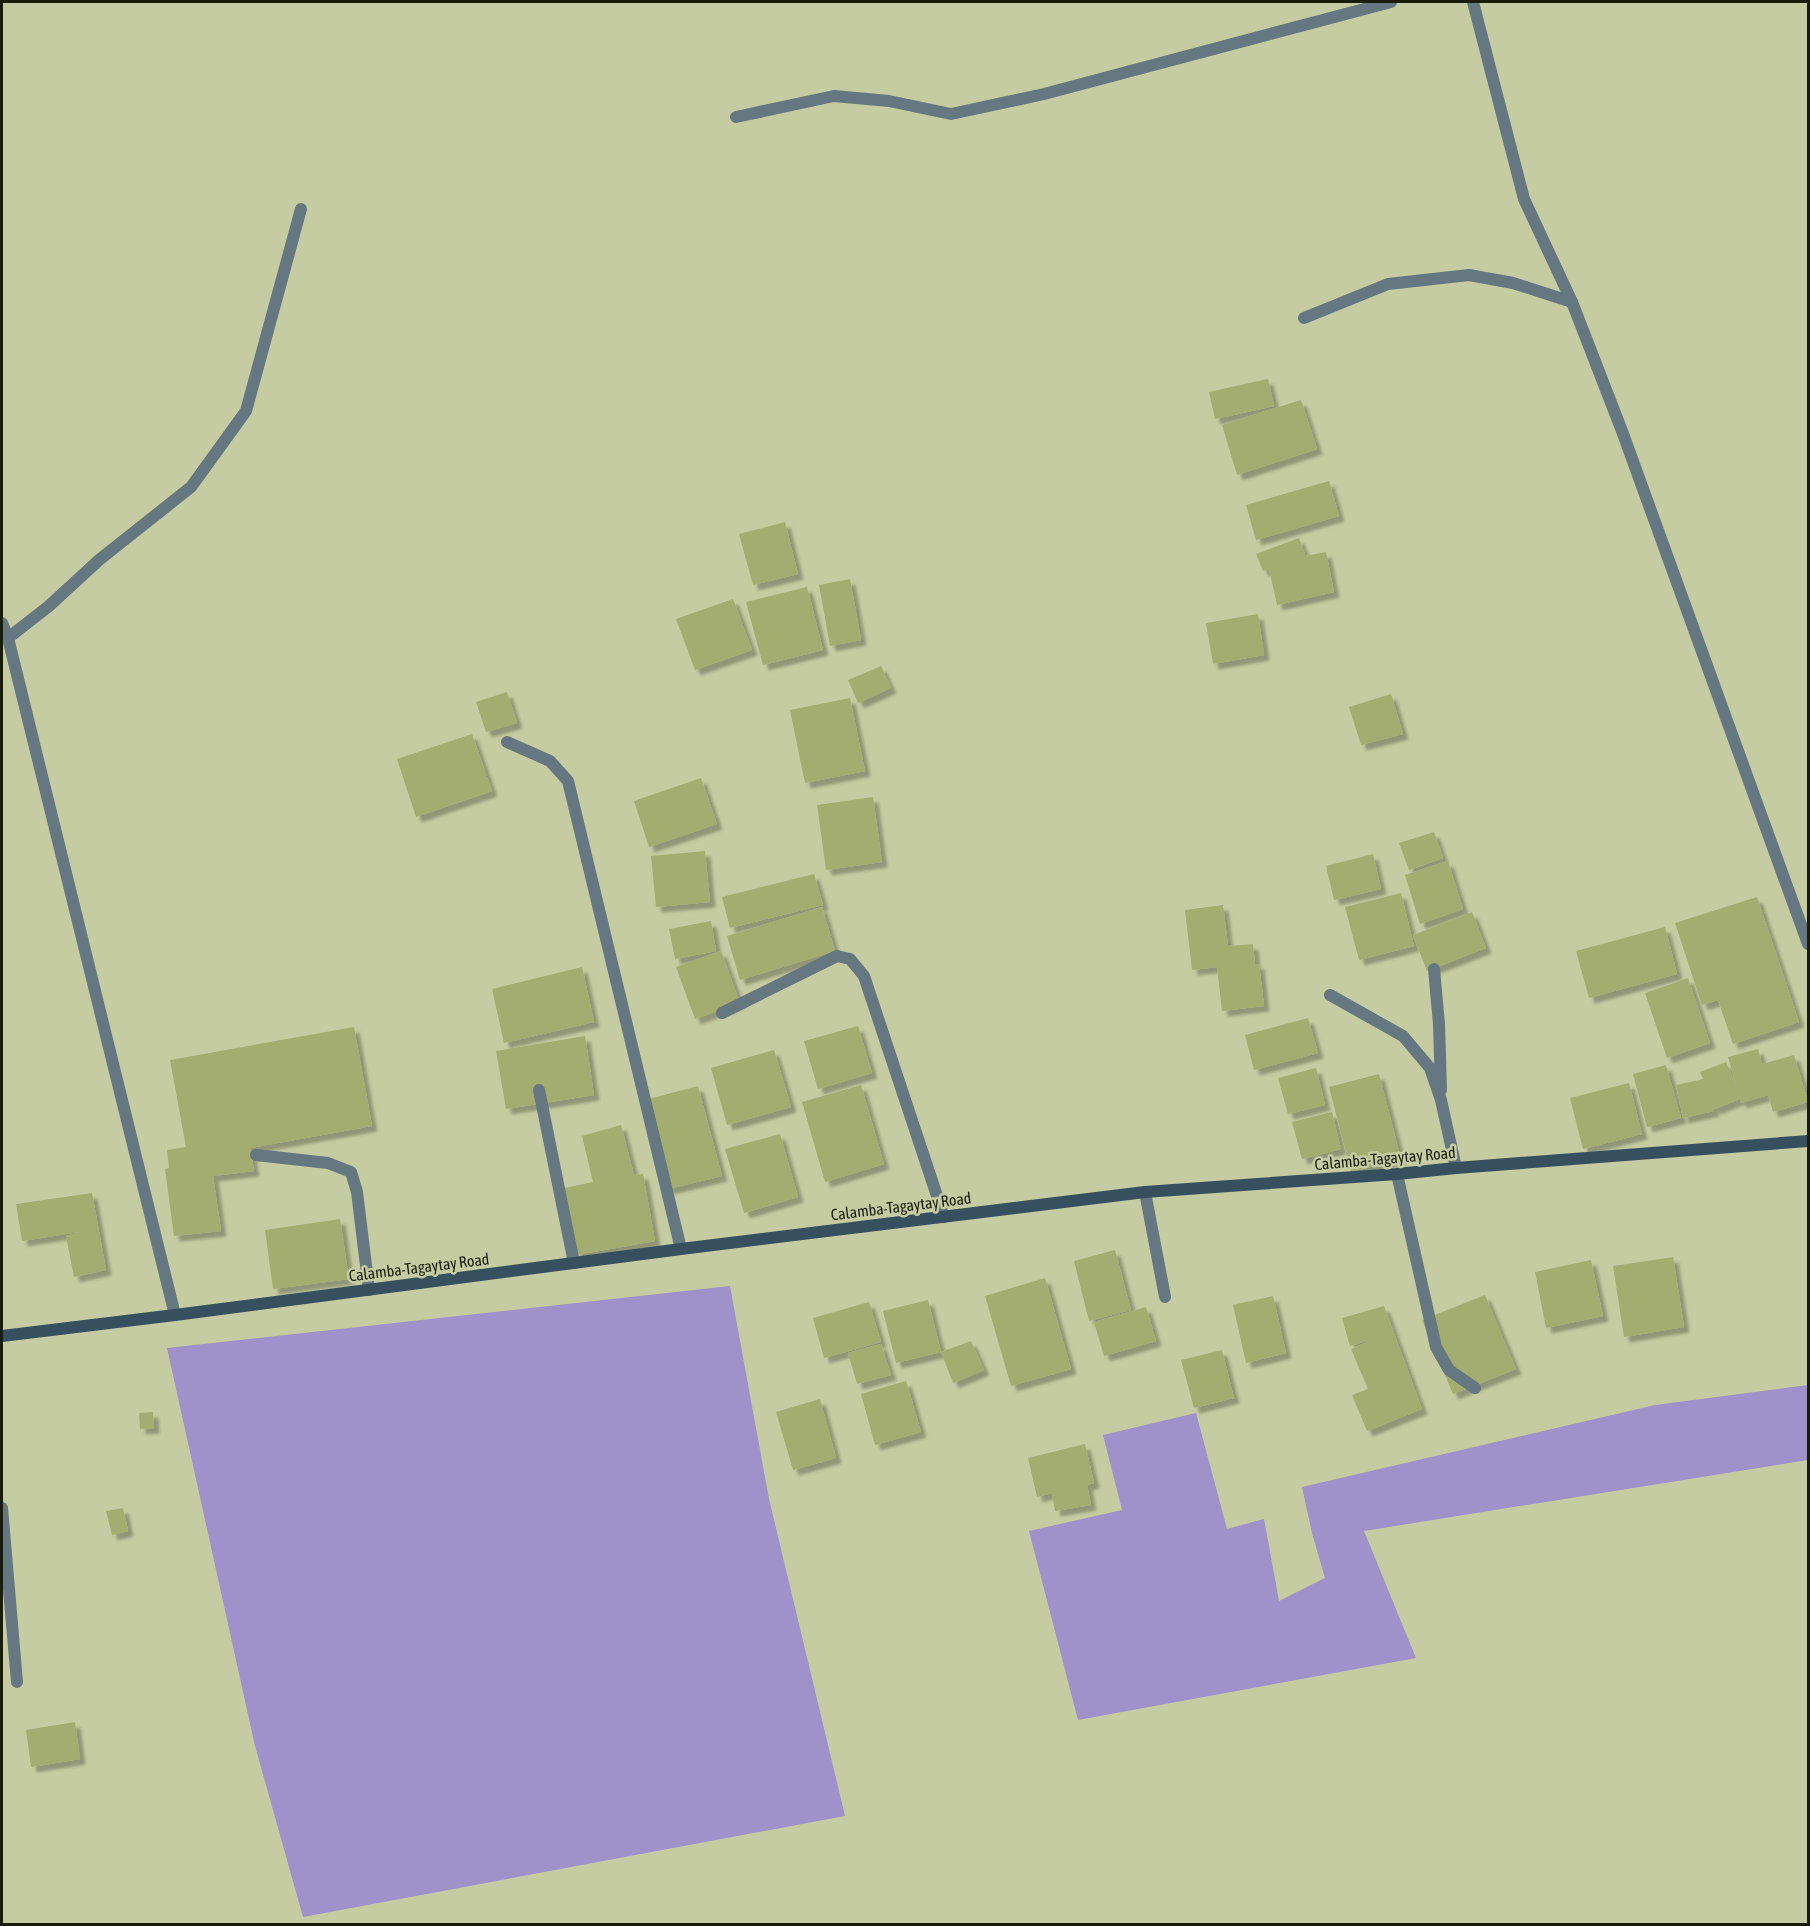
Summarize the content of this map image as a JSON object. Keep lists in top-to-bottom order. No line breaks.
{"streets":{"main road":["Calamba-Tagaytay Road"]}}
